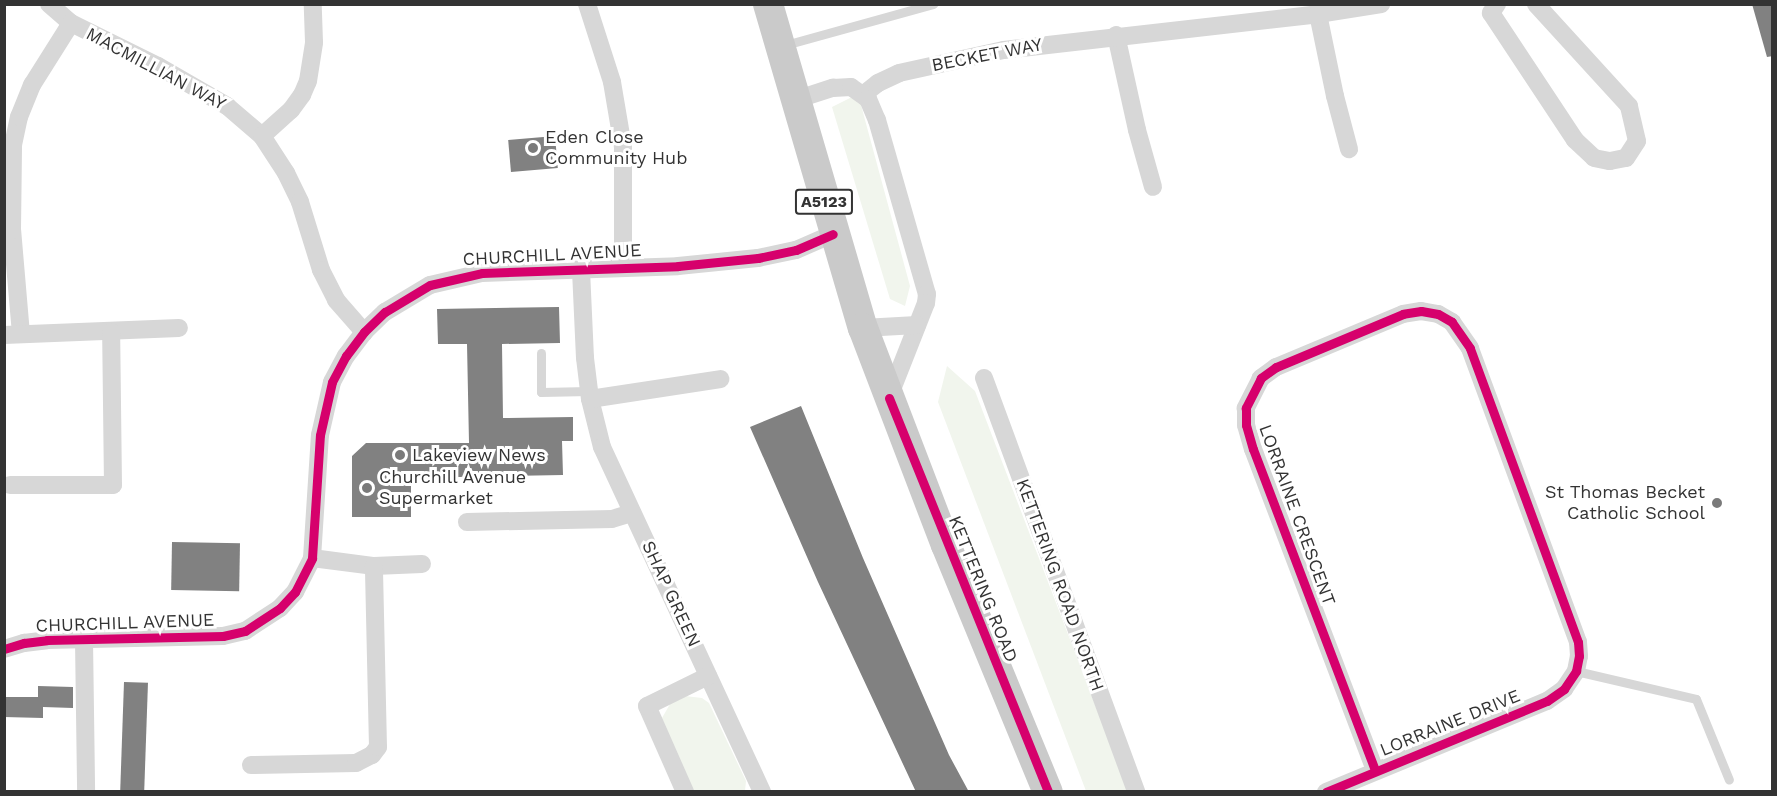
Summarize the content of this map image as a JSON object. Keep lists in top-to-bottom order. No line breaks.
{"streets":{"main road":["A5123","KETTERING ROAD"],"street":["BECKET WAY","MACMILLIAN WAY","CHURCHILL AVENUE","LORRAINE CRESCENT","KETTERING ROAD NORTH","SHAP GREEN","LORRAINE DRIVE"]},"crossings":[["MACMILLIAN WAY","CHURCHILL AVENUE"],["CHURCHILL AVENUE","KETTERING ROAD"],["CHURCHILL AVENUE","SHAP GREEN"],["LORRAINE CRESCENT","LORRAINE DRIVE"]],"places":["Eden Close Community Hub","Lakeview News","Churchill Avenue Supermarket","St Thomas Becket Catholic School"]}
